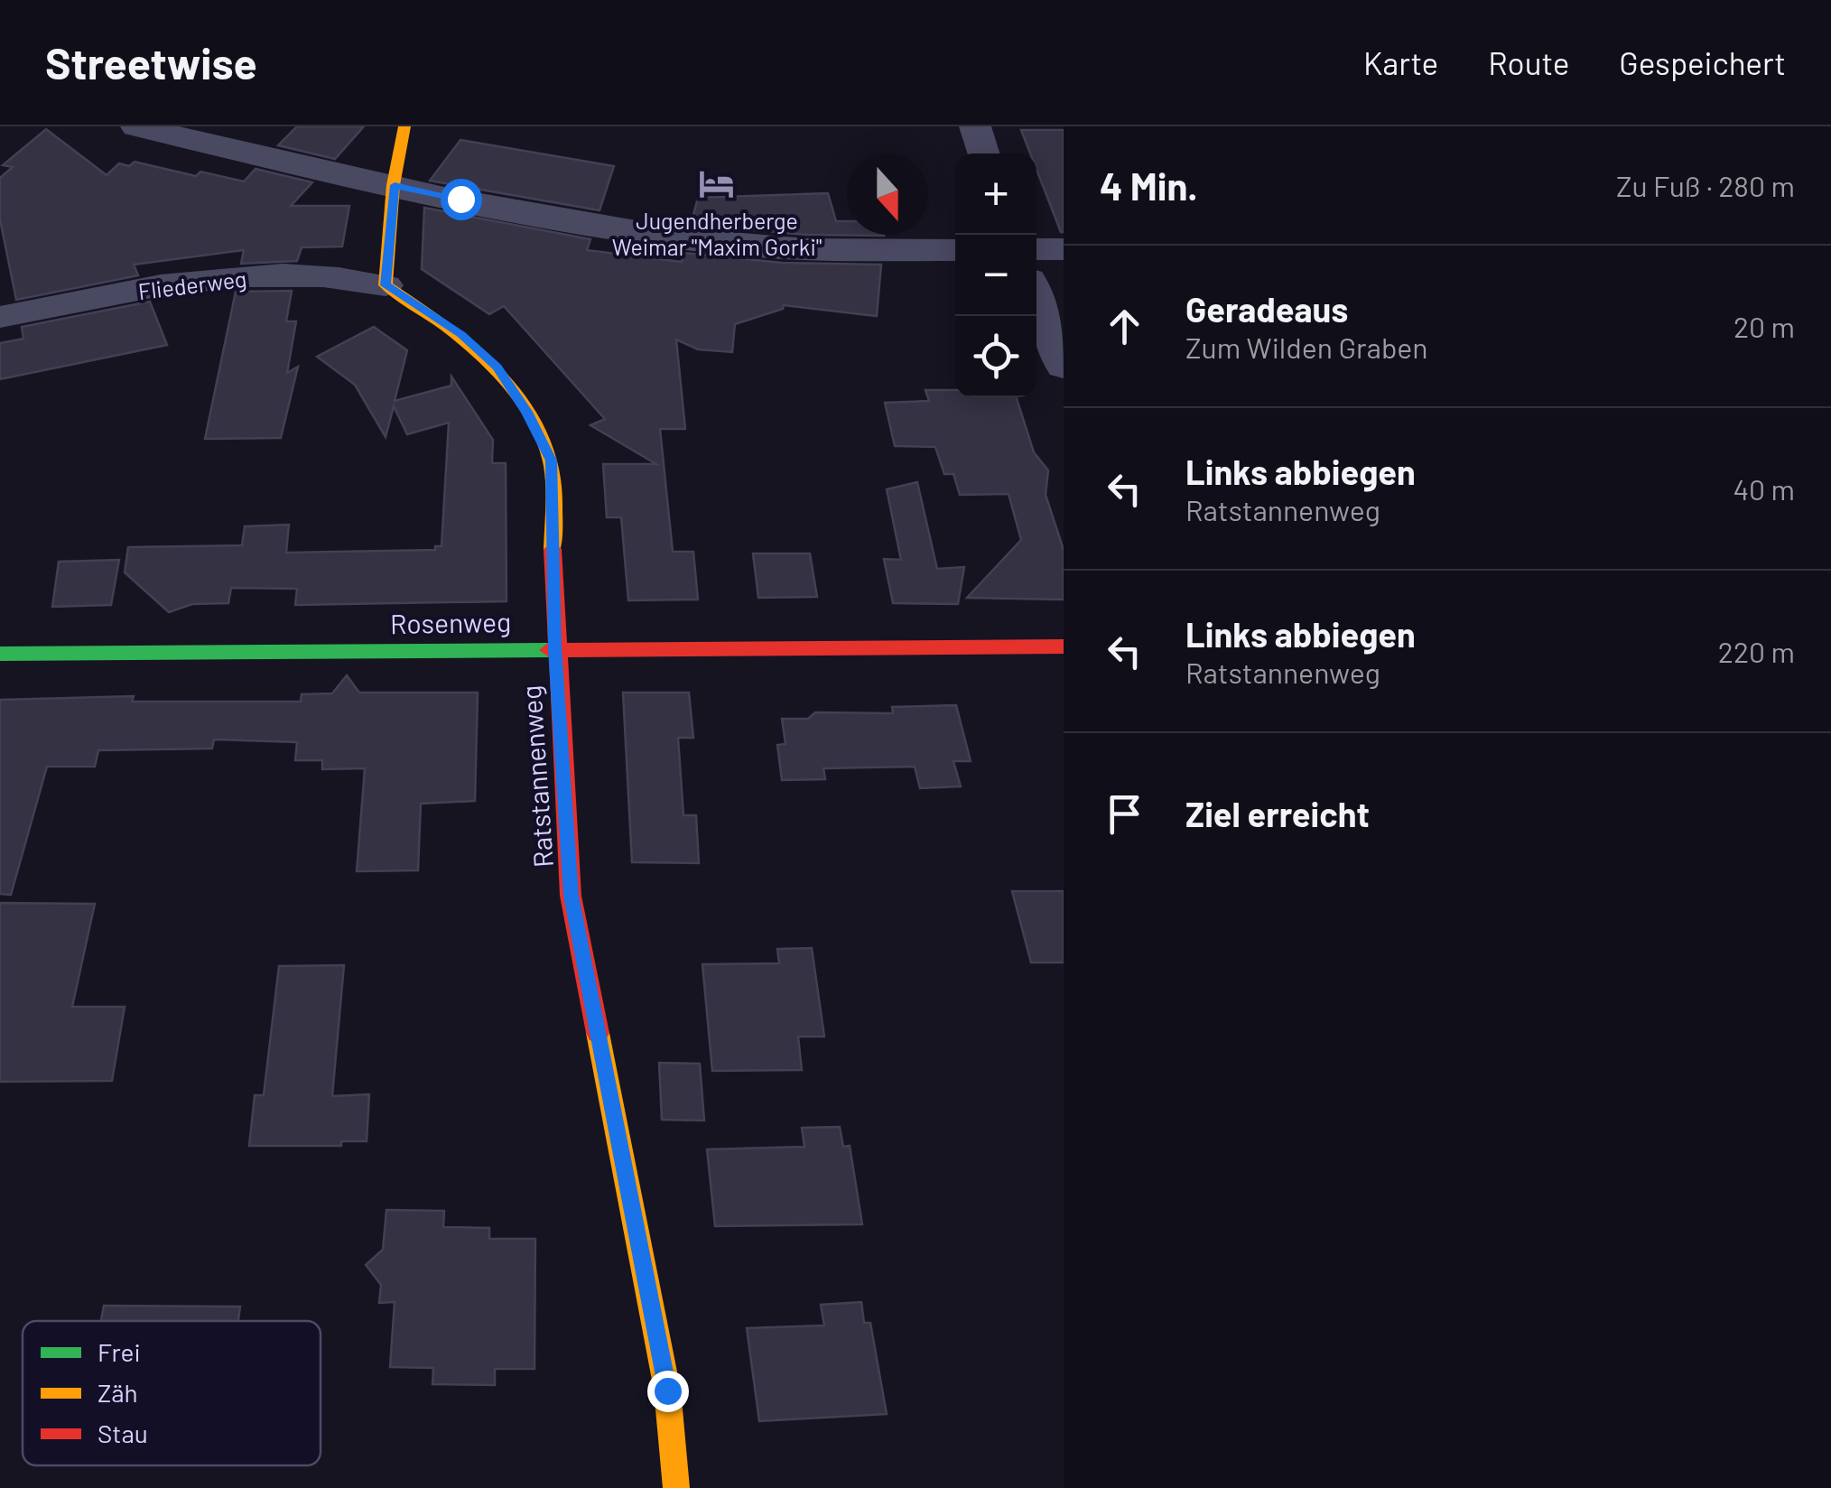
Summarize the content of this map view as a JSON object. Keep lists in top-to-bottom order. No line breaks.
{"streets":{"street":["Fliederweg","Rosenweg","Ratstannenweg"]},"crossings":[["Fliederweg","Ratstannenweg"],["Rosenweg","Ratstannenweg"]],"places":{"hotel":["Jugendherberge Weimar \"Maxim Gorki\""]},"legend":["Frei","Zäh","Stau"],"north":"bottom","page":{"header":"Streetwise","nav":["Karte","Route","Gespeichert"],"heading":["4 Min.","Zu Fuß · 280 m"],"map_buttons":["+","−"],"list":[["Geradeaus","Zum Wilden Graben","20 m"],["Links abbiegen","Ratstannenweg","40 m"],["Links abbiegen","Ratstannenweg","220 m"],"Ziel erreicht"]}}
